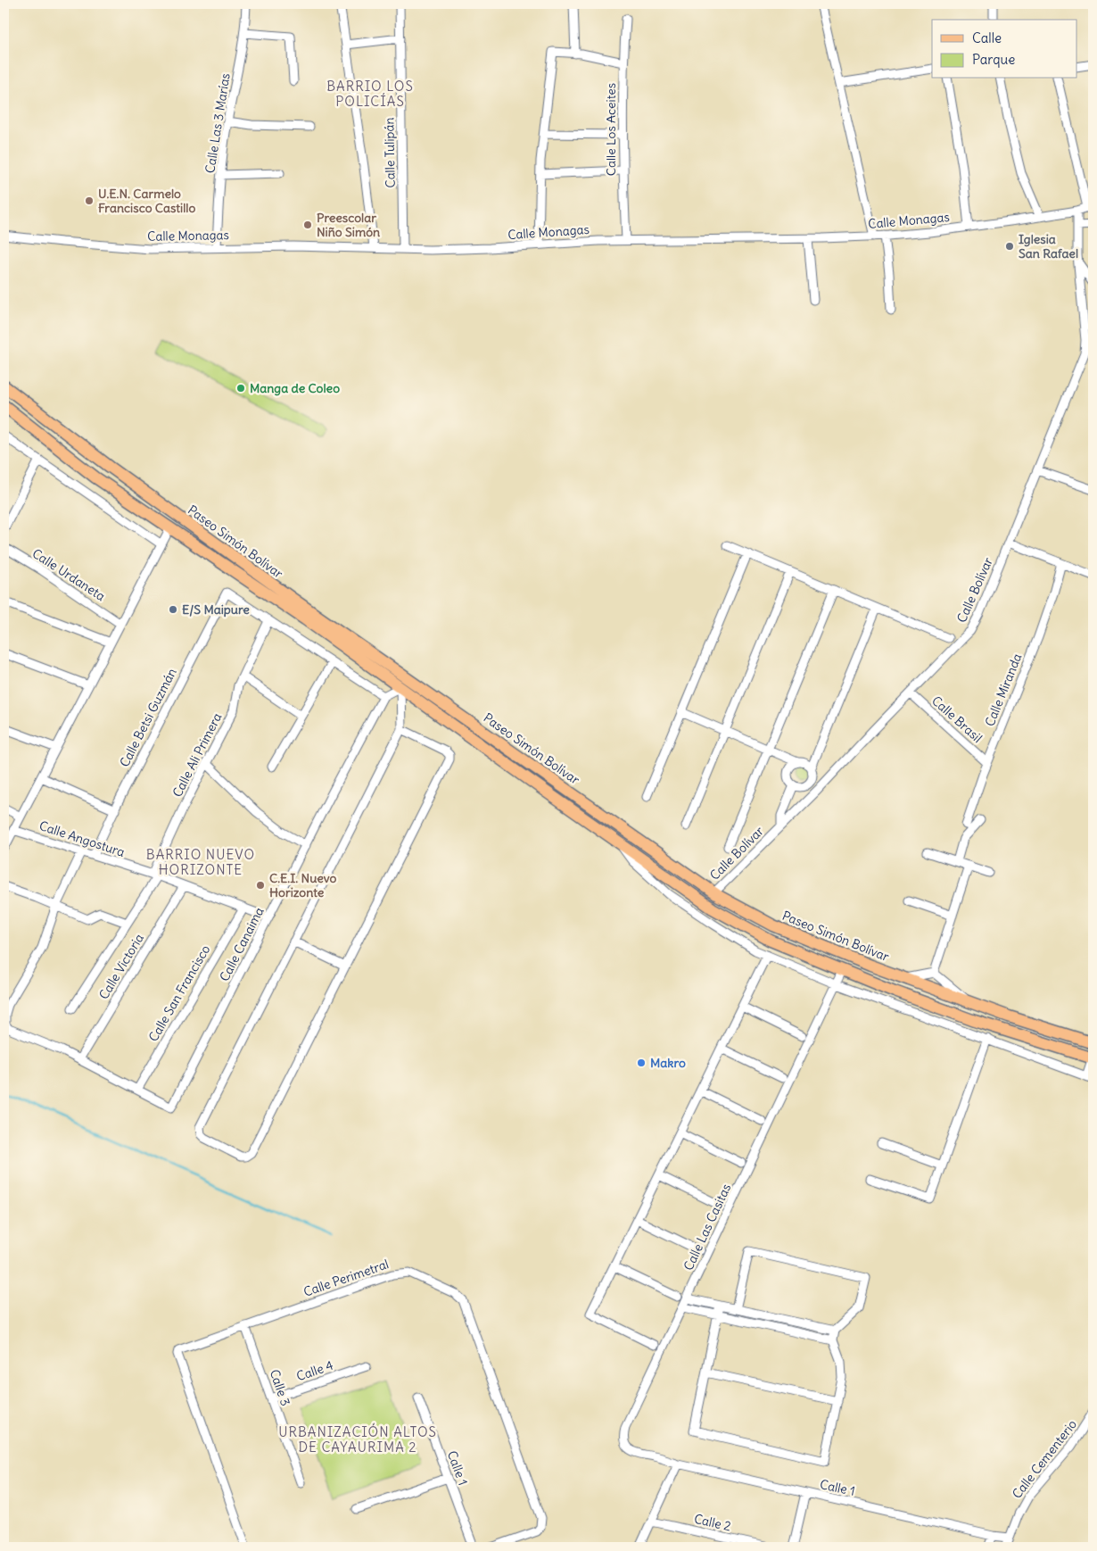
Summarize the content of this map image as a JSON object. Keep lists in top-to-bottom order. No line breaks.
{"streets":{"main road":["Paseo Simón Bolívar"],"street":["Calle Las 3 Marías","Calle Los Aceites","Calle Tulipán","Calle Monagas","Calle Urdaneta","Calle Bolívar","Calle Miranda","Calle Betsi Guzmán","Calle Brasil","Calle Ali Primera","Calle Angostura","Calle Canaima","Calle Victoria","Calle San Francisco","Calle Las Casitas","Calle Perimetral","Calle 4","Calle 3","Calle Cementerio","Calle 1","Calle 2"]},"crossings":[["Calle Las 3 Marías","Calle Monagas"],["Calle Los Aceites","Calle Monagas"],["Calle Tulipán","Calle Monagas"],["Calle Monagas","Calle Bolívar"],["Paseo Simón Bolívar","Calle Bolívar"],["Paseo Simón Bolívar","Calle Las Casitas"],["Calle Bolívar","Calle Brasil"],["Calle Miranda","Calle Brasil"],["Calle Betsi Guzmán","Calle Ali Primera"],["Calle Betsi Guzmán","Calle Angostura"],["Calle Ali Primera","Calle Angostura"],["Calle Angostura","Calle Canaima"],["Calle Angostura","Calle Victoria"],["Calle Angostura","Calle San Francisco"],["Calle Canaima","Calle San Francisco"],["Calle Las Casitas","Calle 1"],["Calle Perimetral","Calle 3"],["Calle 4","Calle 3"],["Calle Cementerio","Calle 1"]],"districts":["BARRIO LOS POLICÍAS","BARRIO NUEVO HORIZONTE","URBANIZACIÓN ALTOS DE CAYAURIMA 2"],"places":["U.E.N. Carmelo Francisco Castillo","Preescolar Niño Simón","Iglesia San Rafael","Manga de Coleo","E/S Maipure","C.E.I. Nuevo Horizonte","Makro"],"legend":["Calle","Parque"]}
